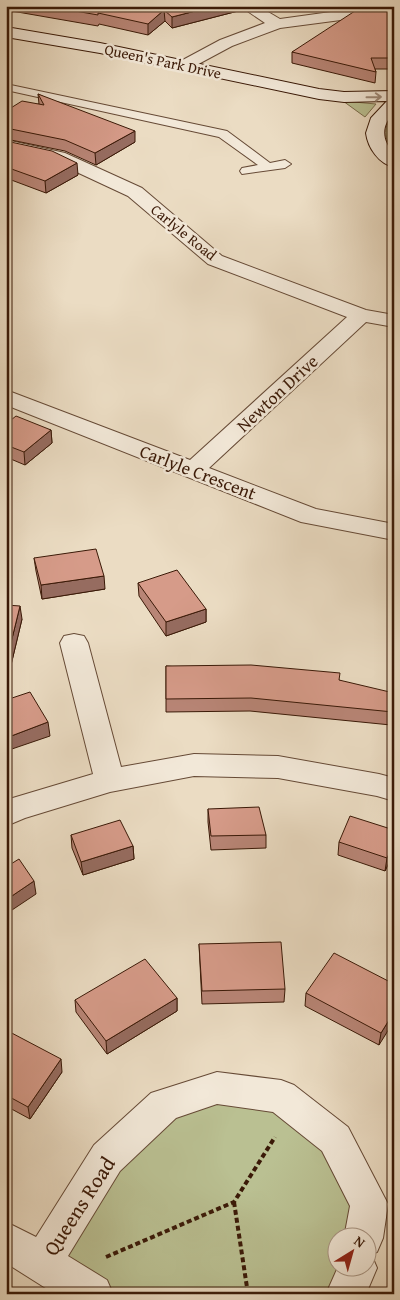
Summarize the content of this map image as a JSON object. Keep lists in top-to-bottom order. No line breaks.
{"streets":{"street":["Queen's Park Drive","Carlyle Road","Newton Drive","Carlyle Crescent","Queens Road"]},"crossings":[["Carlyle Road","Newton Drive"],["Newton Drive","Carlyle Crescent"]],"north":"top right"}
